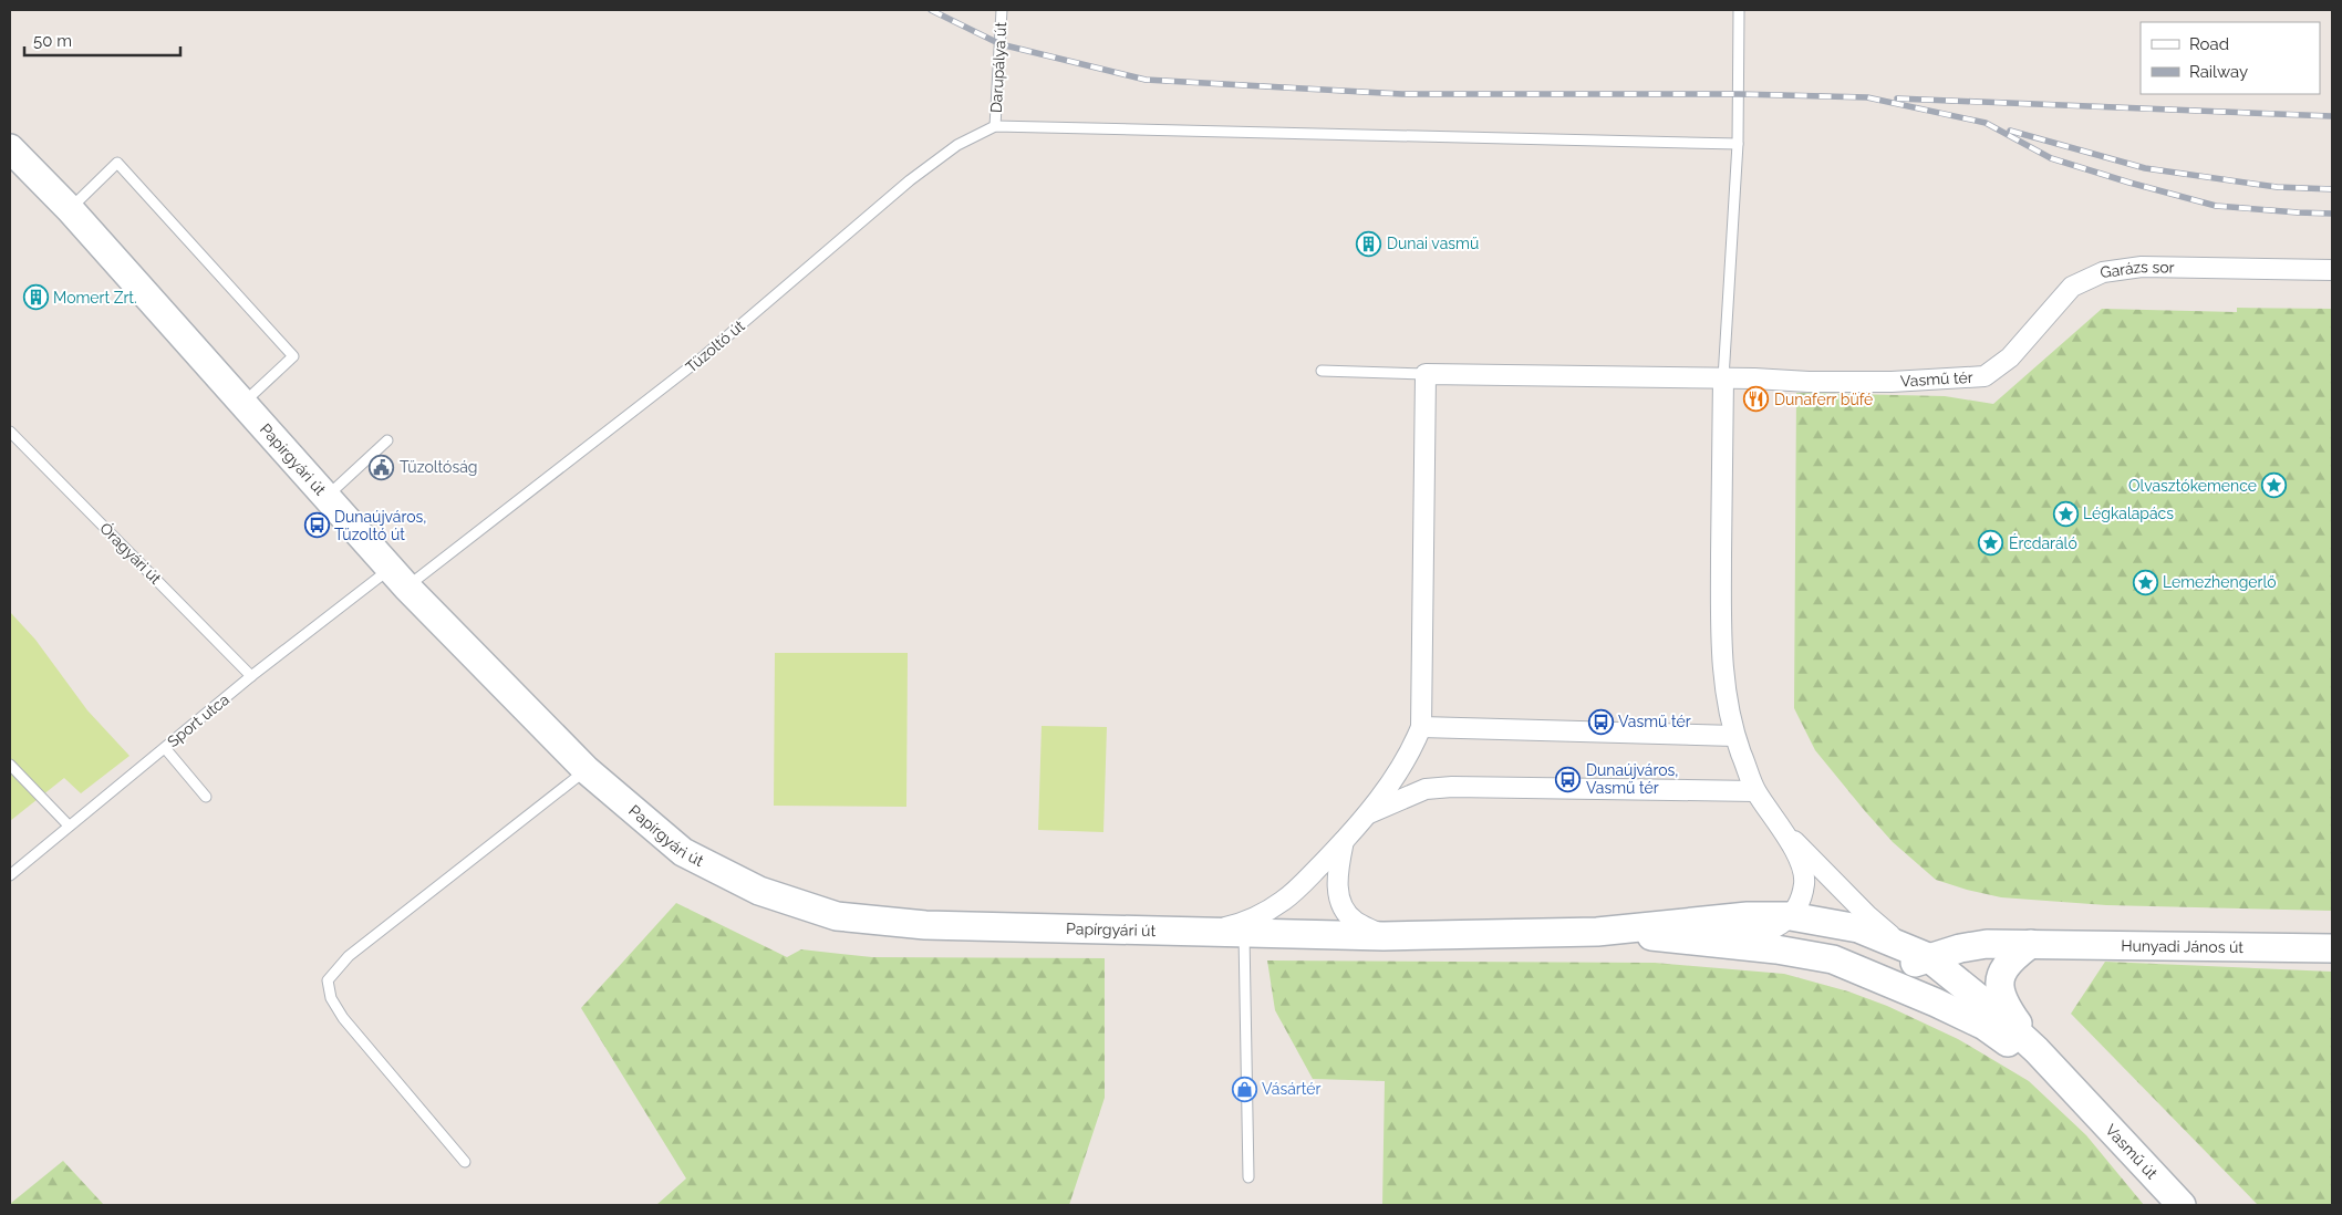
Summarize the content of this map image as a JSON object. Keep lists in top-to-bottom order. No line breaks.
{"streets":{"street":["Garázs sor","Vasmű tér","Papírgyári út","Hunyadi János út","Vasmű út"],"lane":["Darupálya út","Tűzoltó út","Óragyári út","Sport utca"]},"crossings":[["Darupálya út","Tűzoltó út"],["Garázs sor","Vasmű tér"],["Tűzoltó út","Papírgyári út"],["Tűzoltó út","Sport utca"],["Papírgyári út","Sport utca"],["Óragyári út","Sport utca"]],"places":{"building":["Dunai vasmű","Momert Zrt."],"restaurant":["Dunaferr büfé"],"public building":["Tűzoltóság"],"place":["Olvasztókemence","Légkalapács","Ércdaráló","Lemezhengerlő"],"bus stop":["Dunaújváros, Tűzoltó út","Vasmű tér","Dunaújváros, Vasmű tér"],"shop":["Vásártér"]},"legend":["Road","Railway"],"scale_bar":"50 m"}
